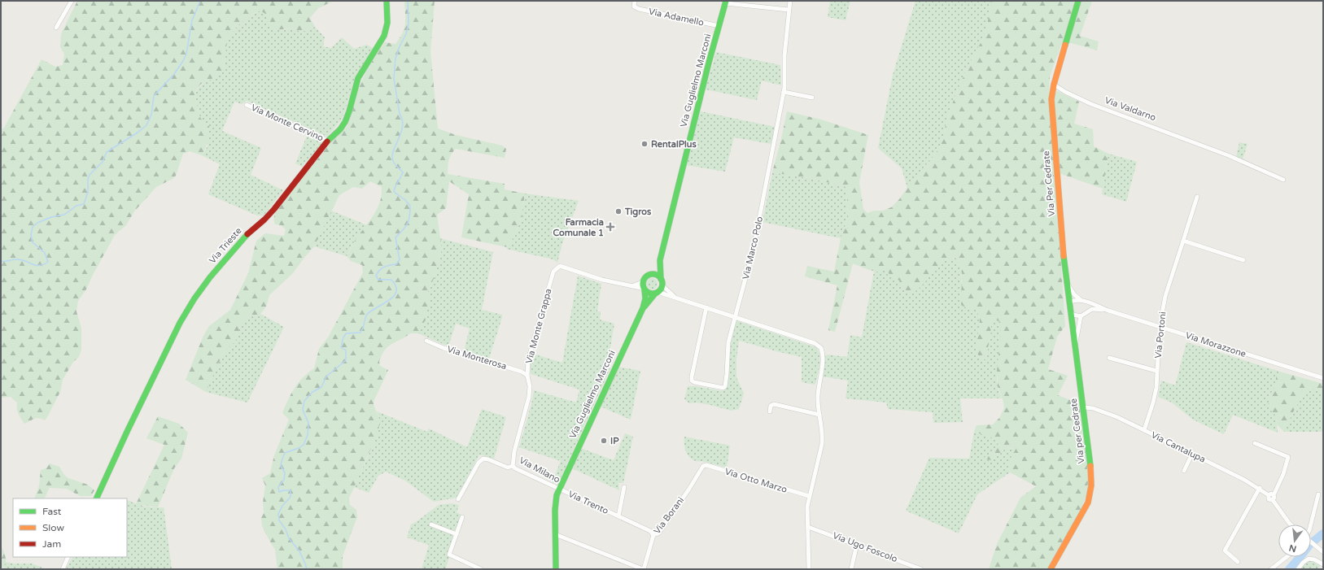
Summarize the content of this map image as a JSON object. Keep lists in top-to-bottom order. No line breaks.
{"streets":{"street":["Via Adamello","Via Guglielmo Marconi","Via Valdarno","Via Monte Cervino","Via Per Cedrate","Via Trieste","Via Marco Polo","Via Monte Grappa","Via Portoni","Via Morazzone","Via Monterosa","Via per Cedrate","Via Cantalupa","Via Milano","Via Otto Marzo","Via Trento","Via Borani","Via Ugo Foscolo"]},"crossings":[["Via Adamello","Via Guglielmo Marconi"],["Via Guglielmo Marconi","Via Milano"],["Via Guglielmo Marconi","Via Trento"],["Via Valdarno","Via Per Cedrate"],["Via Monte Cervino","Via Trieste"],["Via Per Cedrate","Via Morazzone"],["Via Per Cedrate","Via per Cedrate"],["Via Monte Grappa","Via Monterosa"],["Via Monte Grappa","Via Milano"],["Via Portoni","Via Morazzone"],["Via Portoni","Via Cantalupa"],["Via Morazzone","Via per Cedrate"],["Via per Cedrate","Via Cantalupa"],["Via Milano","Via Trento"],["Via Otto Marzo","Via Borani"],["Via Trento","Via Borani"]],"places":{"other":["RentalPlus","Tigros","IP"],"health":["Farmacia Comunale 1"]},"legend":["Fast","Slow","Jam"],"north":"bottom"}
